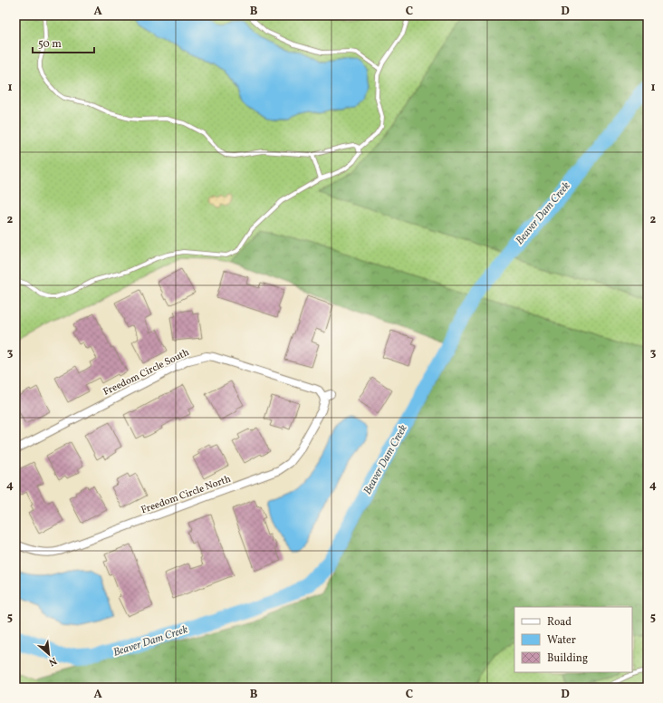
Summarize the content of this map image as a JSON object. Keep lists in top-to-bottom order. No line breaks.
{"streets":{"street":["Freedom Circle South","Freedom Circle North"]},"crossings":[["Freedom Circle South","Freedom Circle North"]],"water":["Beaver Dam Creek"],"legend":["Road","Water","Building"],"scale_bar":"50 m","north":"bottom right","grid":{"columns":["A","B","C","D"],"rows":["1","2","3","4","5"]}}
